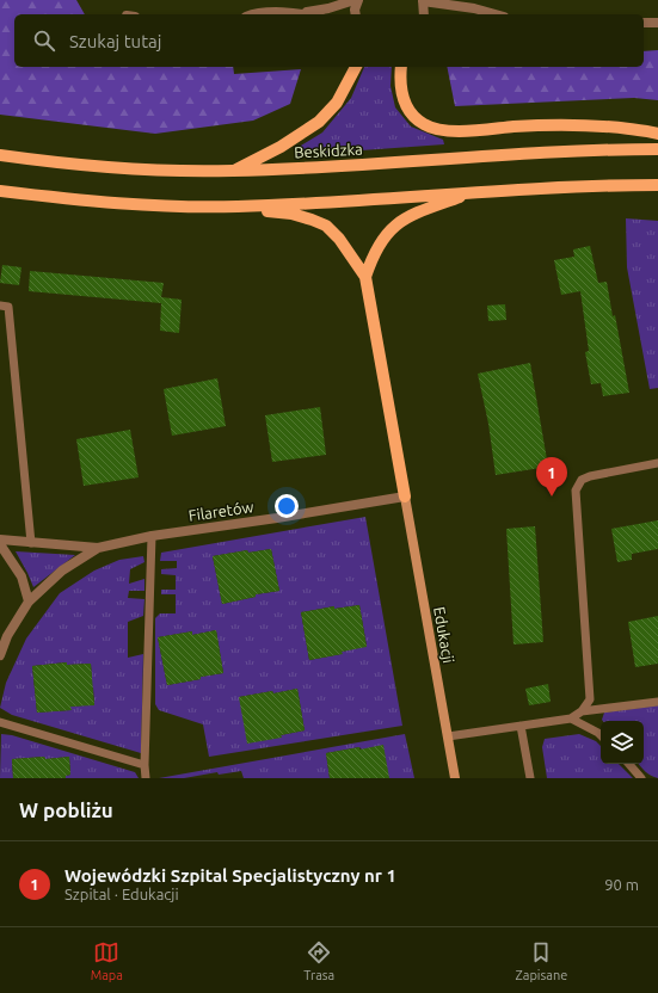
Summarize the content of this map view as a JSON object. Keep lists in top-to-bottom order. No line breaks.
{"streets":{"main road":["Beskidzka"],"street":["Filaretów","Edukacji"]},"crossings":[["Filaretów","Edukacji"]],"page":{"search":"Szukaj tutaj","pins":"1","heading":"W pobliżu","list":[{"mark":"1","name":"Wojewódzki Szpital Specjalistyczny nr 1","note":"Szpital · Edukacji","value":"90 m"}],"nav":["Mapa","Trasa","Zapisane"]}}
